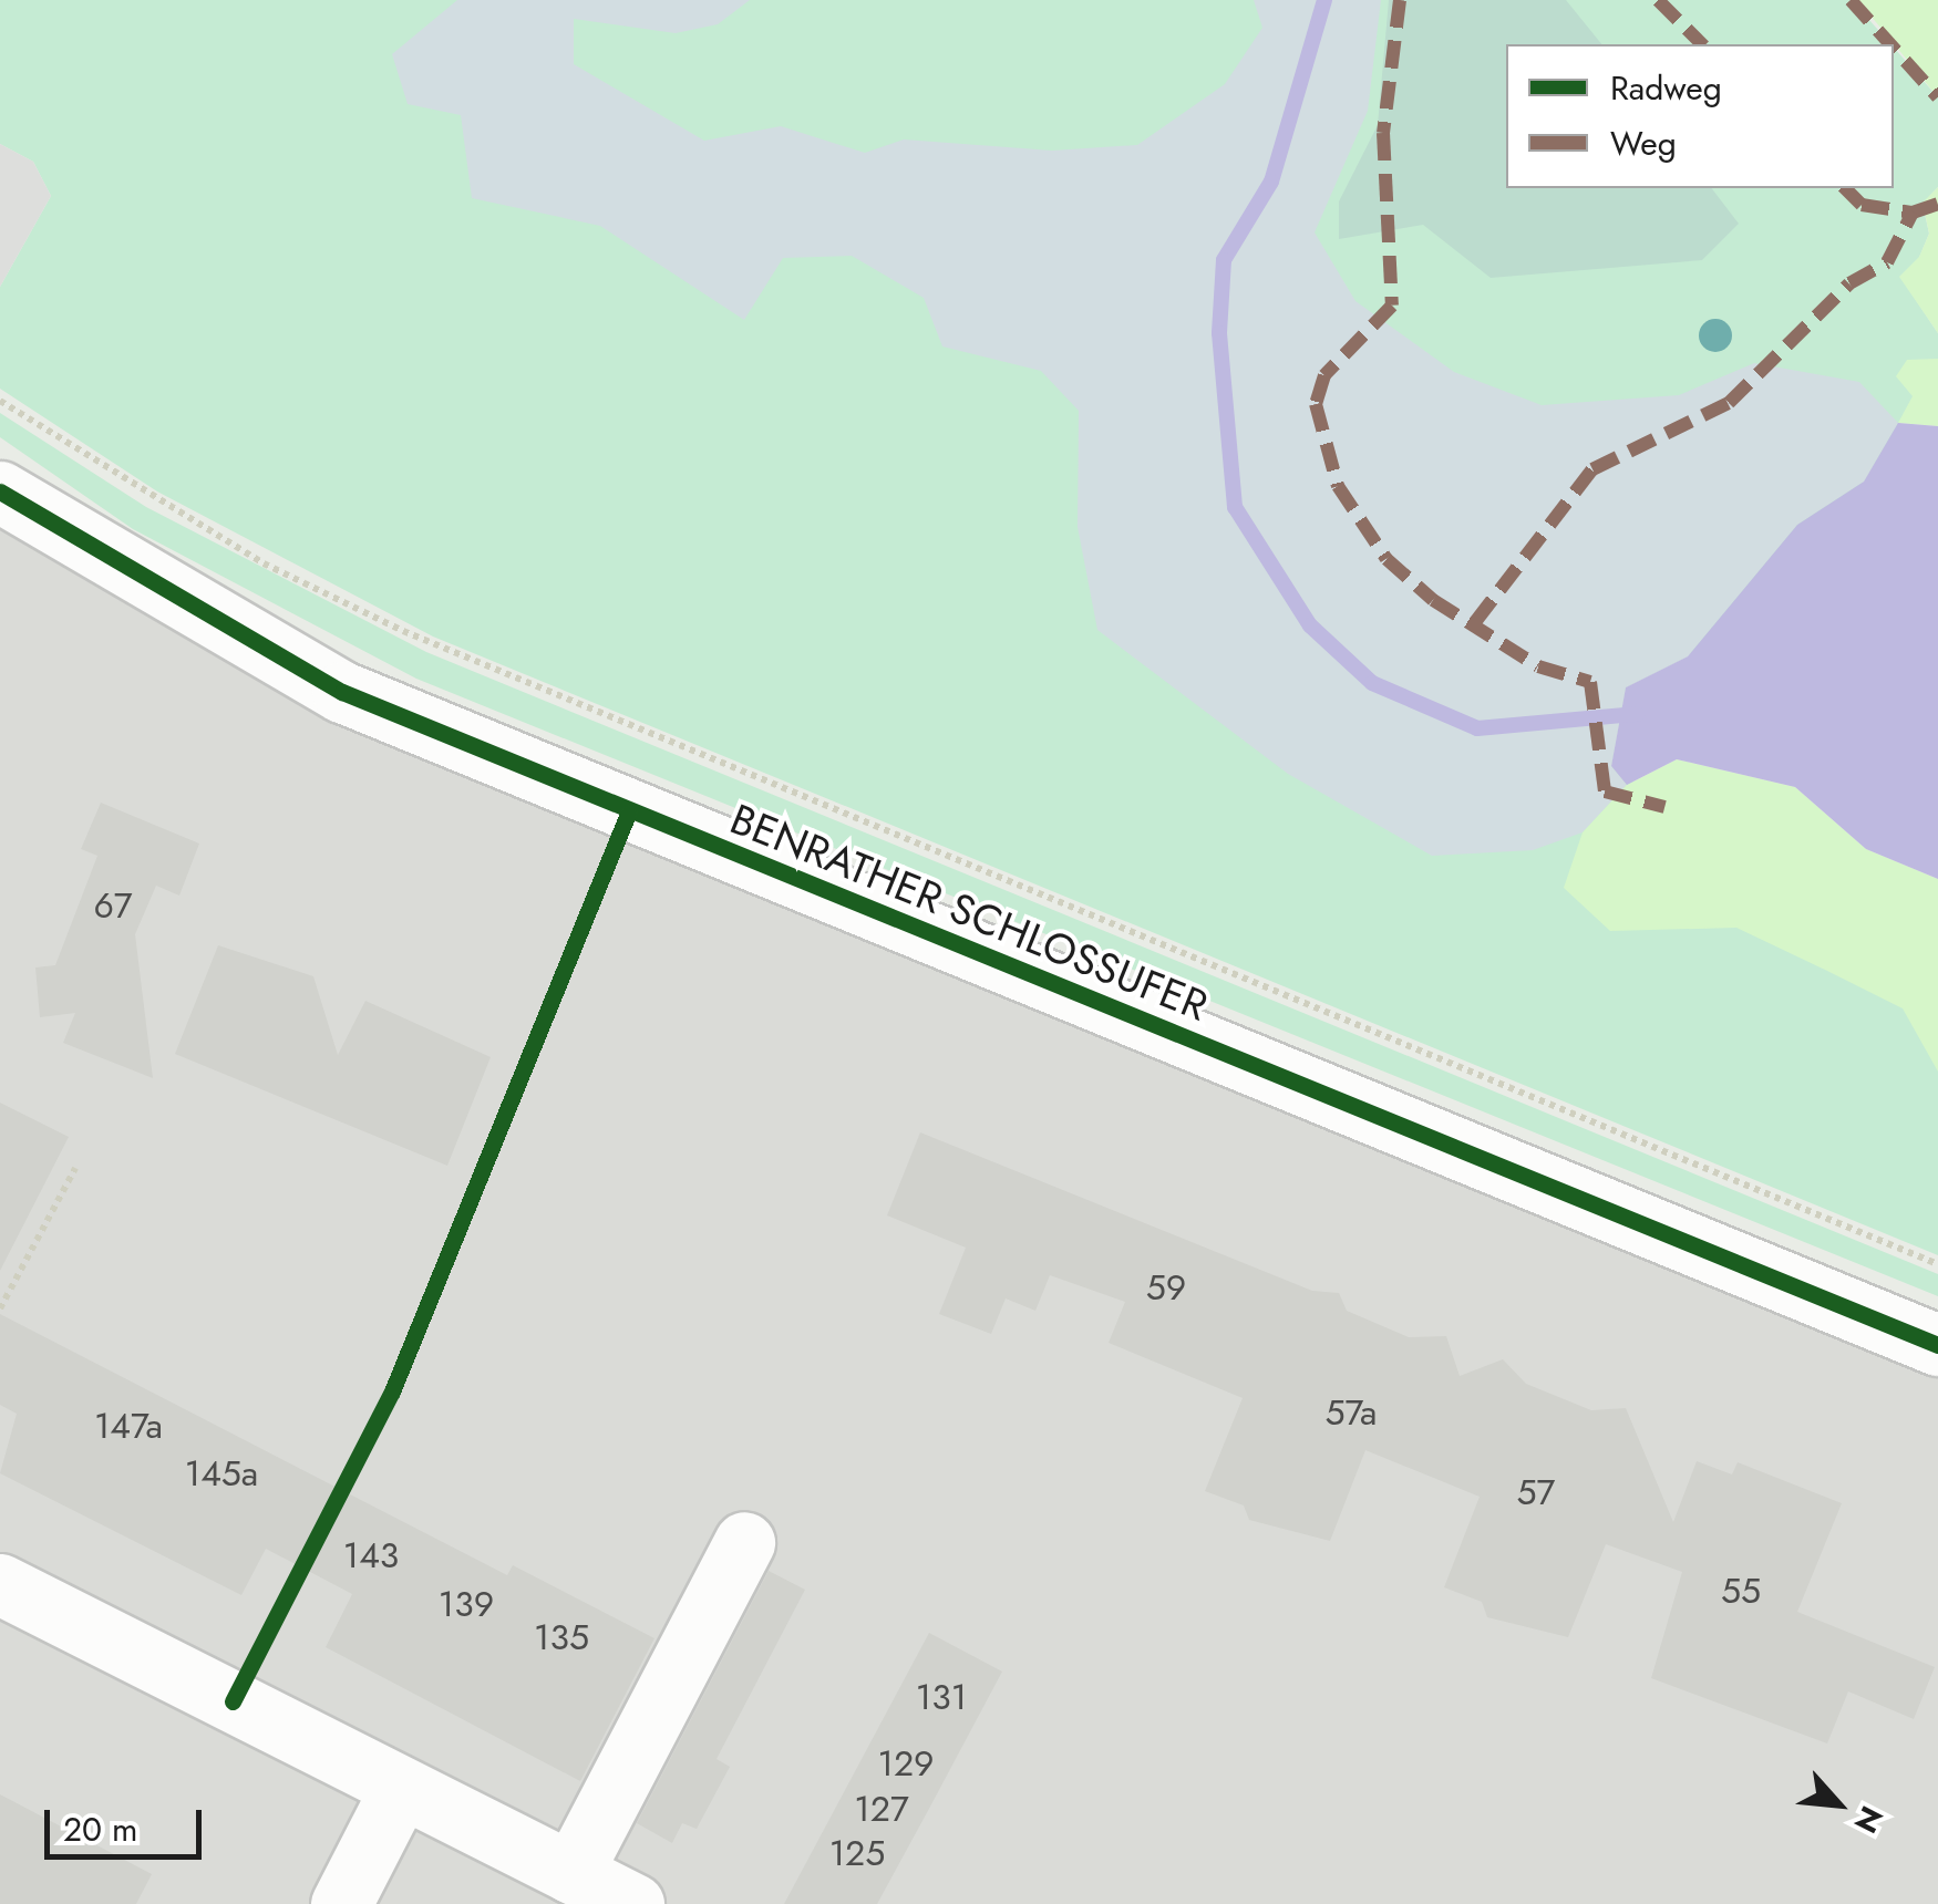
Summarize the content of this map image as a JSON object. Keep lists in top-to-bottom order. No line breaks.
{"streets":{"street":["BENRATHER SCHLOSSUFER"]},"house_numbers":["67","59","57a","147a","145a","57","143","55","139","135","131","129","127","125"],"legend":["Radweg","Weg"],"scale_bar":"20 m","north":"bottom right"}
